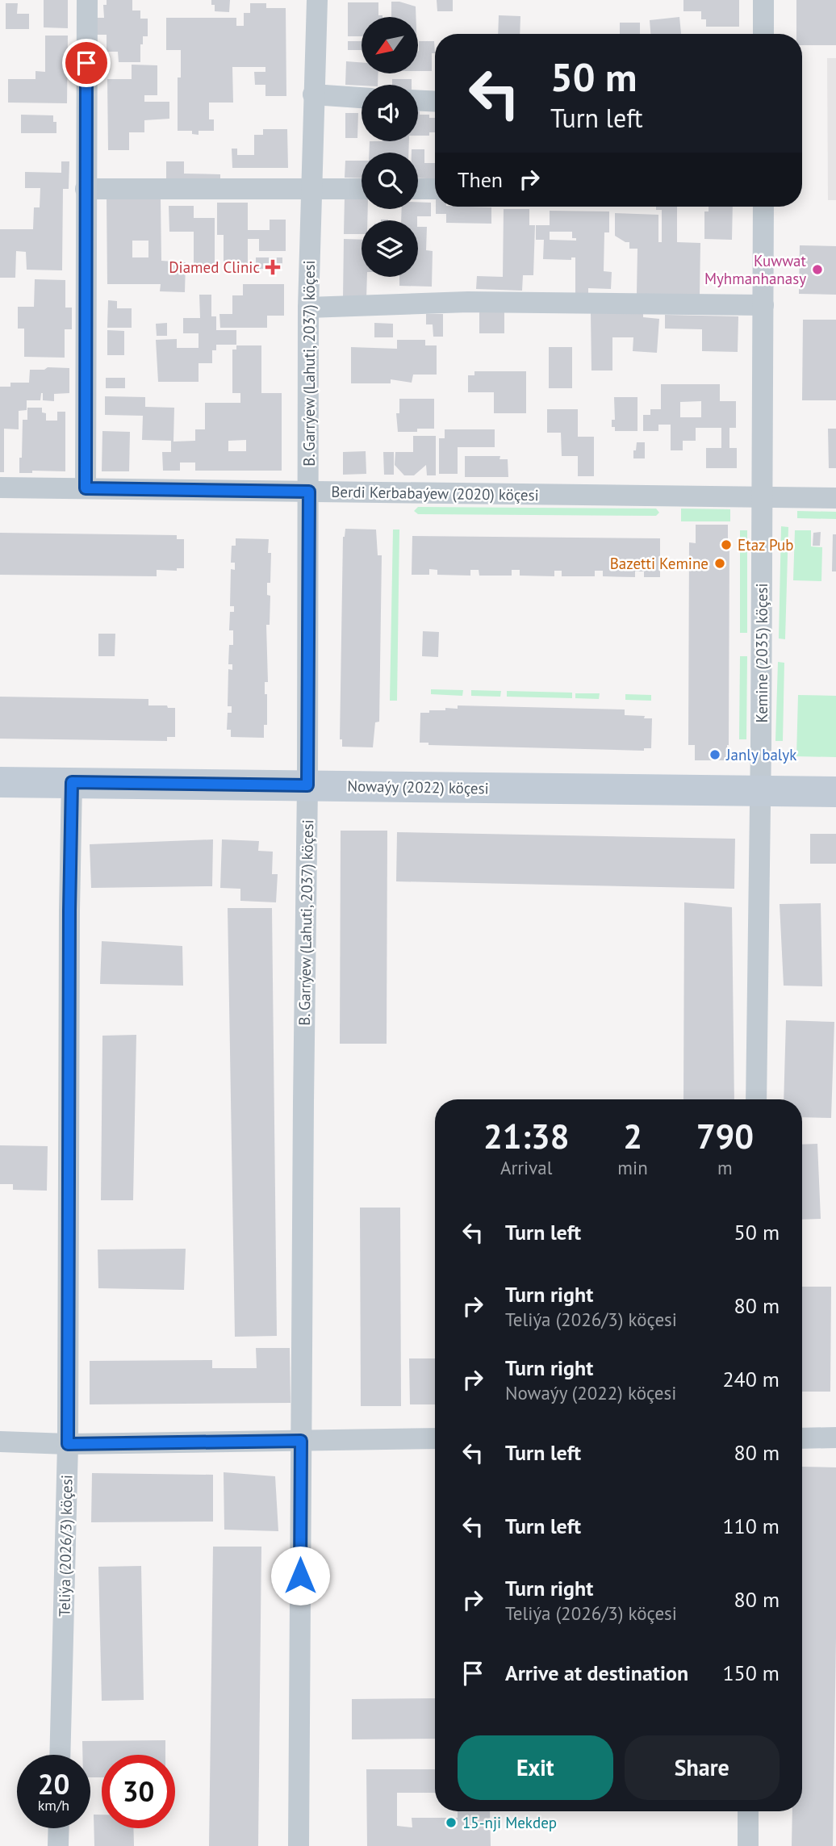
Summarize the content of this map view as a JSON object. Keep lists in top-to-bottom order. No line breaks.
{"streets":{"street":["B. Garrýew (Lahuti, 2037) köçesi","Berdi Kerbabaýew (2020) köçesi","Kemine (2035) köçesi","Nowaýy (2022) köçesi","Teliýa (2026/3) köçesi"]},"crossings":[["B. Garrýew (Lahuti, 2037) köçesi","Berdi Kerbabaýew (2020) köçesi"],["B. Garrýew (Lahuti, 2037) köçesi","Nowaýy (2022) köçesi"],["Berdi Kerbabaýew (2020) köçesi","Kemine (2035) köçesi"],["Kemine (2035) köçesi","Nowaýy (2022) köçesi"],["Nowaýy (2022) köçesi","Teliýa (2026/3) köçesi"]],"places":{"health":["Diamed Clinic"],"other":["Kuwwat Myhmanhanasy","Etaz Pub","Bazetti Kemine","Janly balyk","15-nji Mekdep"]},"north":"bottom left","page":{"turn":["50 m","Turn left"],"then":"Then","eta":["21:38","Arrival","2","min","790","m"],"list":[{"name":"Turn left","value":"50 m"},{"name":"Turn right","note":"Teliýa (2026/3) köçesi","value":"80 m"},{"name":"Turn right","note":"Nowaýy (2022) köçesi","value":"240 m"},{"name":"Turn left","value":"80 m"},{"name":"Turn left","value":"110 m"},{"name":"Turn right","note":"Teliýa (2026/3) köçesi","value":"80 m"},{"name":"Arrive at destination","value":"150 m"}],"buttons":["Exit","Share"],"speed":"20 km/h","limit":"30"}}
